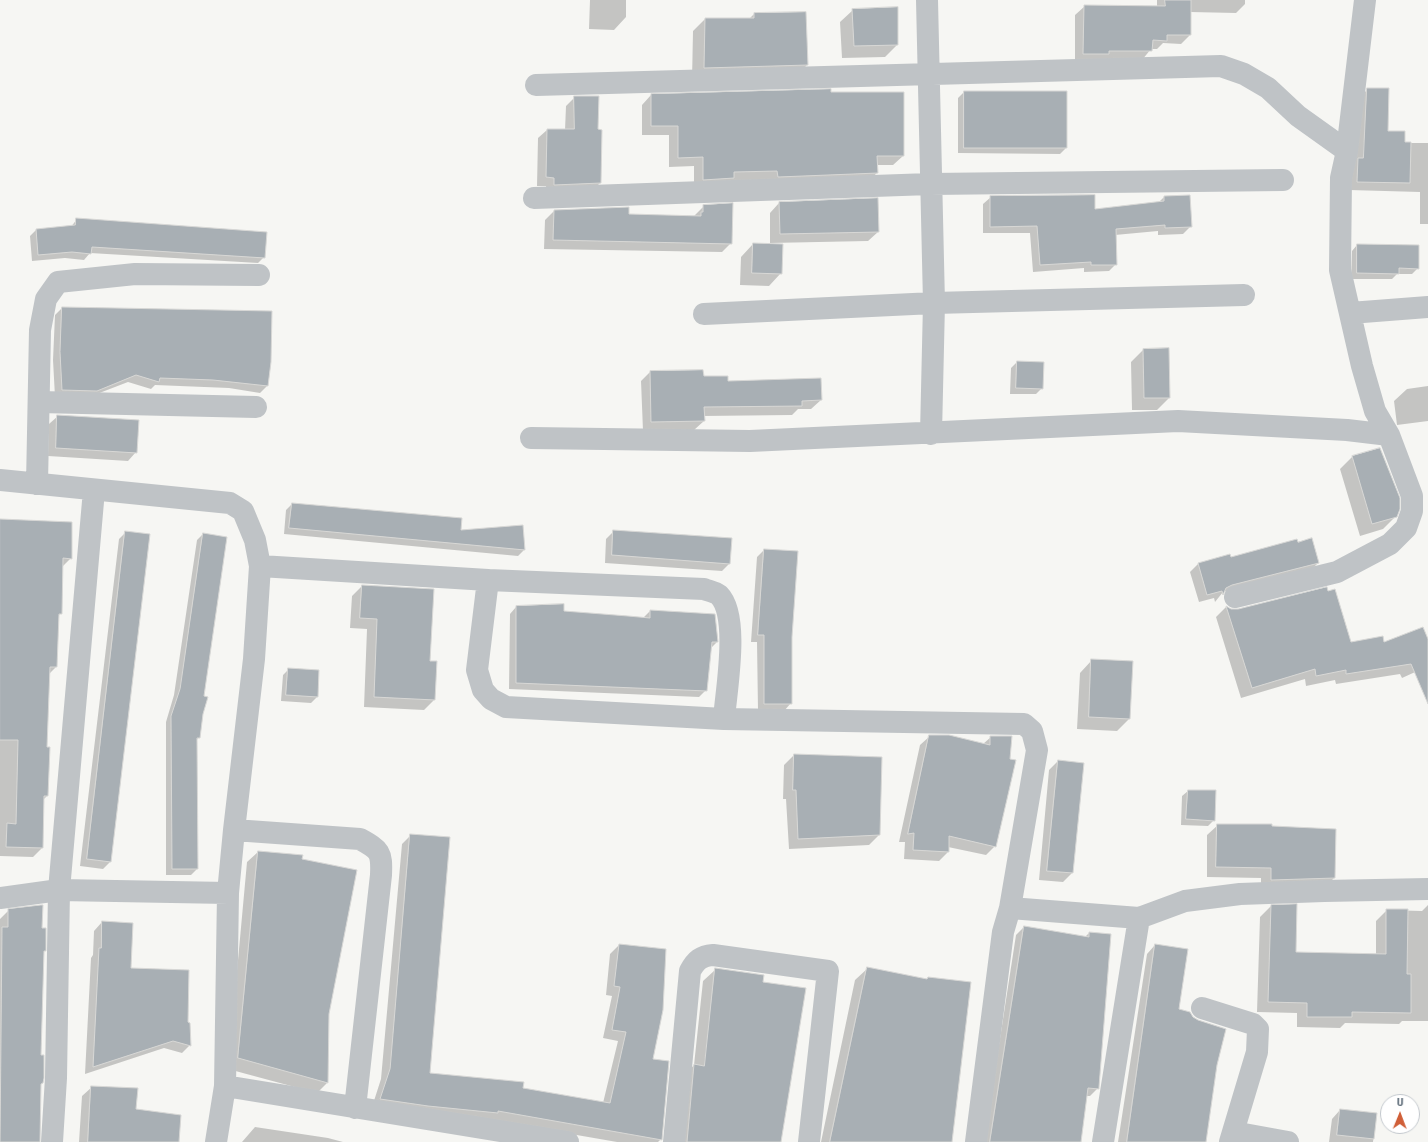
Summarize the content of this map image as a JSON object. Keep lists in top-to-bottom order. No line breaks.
{"north":"top"}
